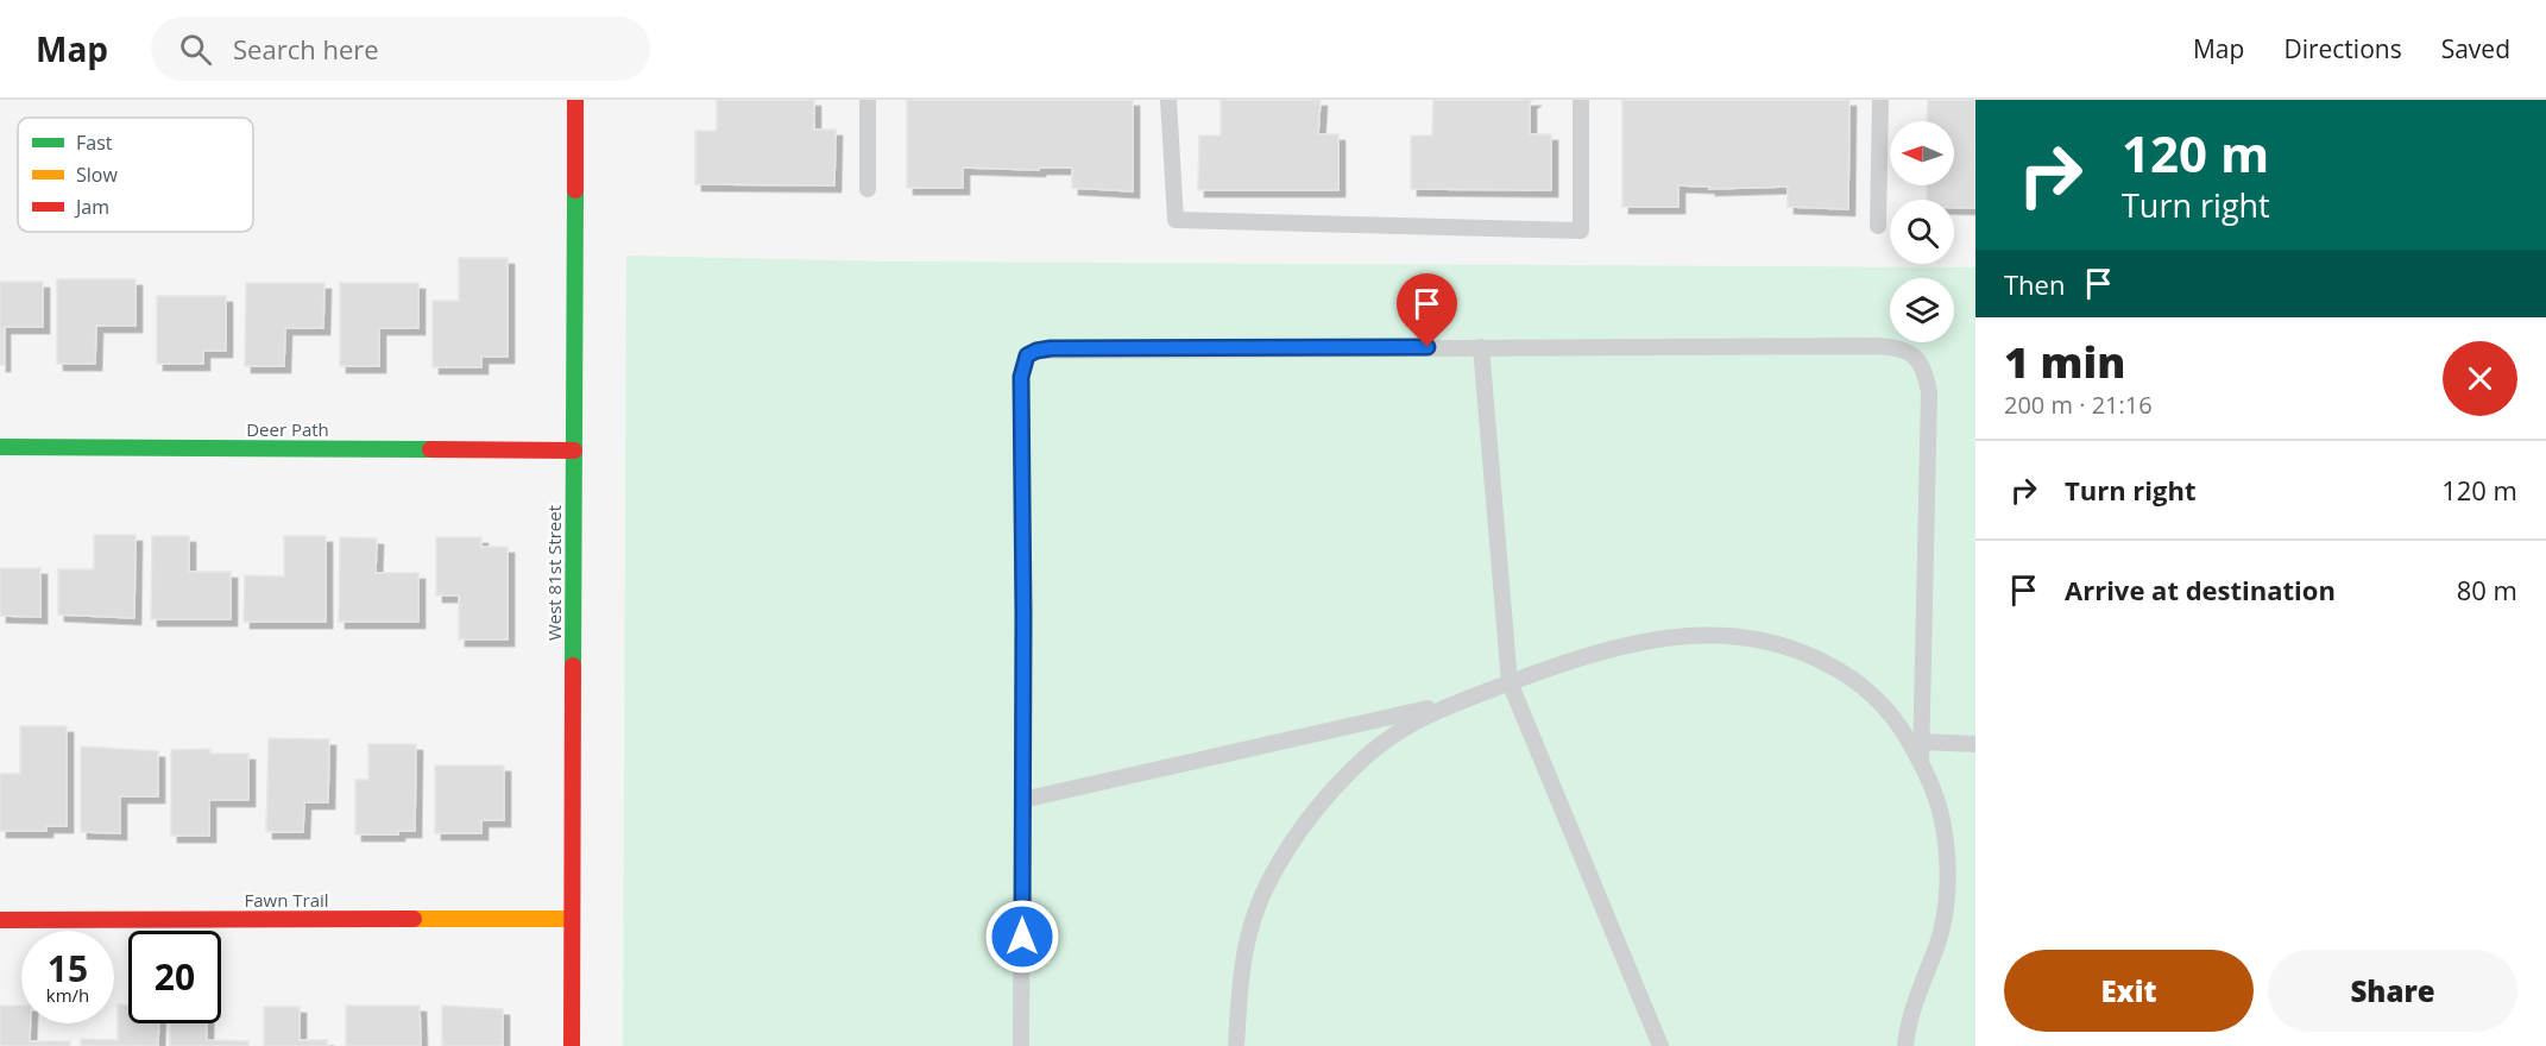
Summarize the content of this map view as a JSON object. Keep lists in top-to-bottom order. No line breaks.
{"streets":{"street":["Deer Path","West 81st Street","Fawn Trail"]},"crossings":[["Deer Path","West 81st Street"],["West 81st Street","Fawn Trail"]],"legend":["Fast","Slow","Jam"],"north":"left","page":{"header":"Map","search":"Search here","nav":["Map","Directions","Saved"],"turn":["120 m","Turn right"],"then":"Then","heading":["1 min","200 m · 21:16"],"list":[{"name":"Turn right","value":"120 m"},{"name":"Arrive at destination","value":"80 m"}],"speed":"15 km/h","limit":"20","buttons":["Exit","Share"]}}
